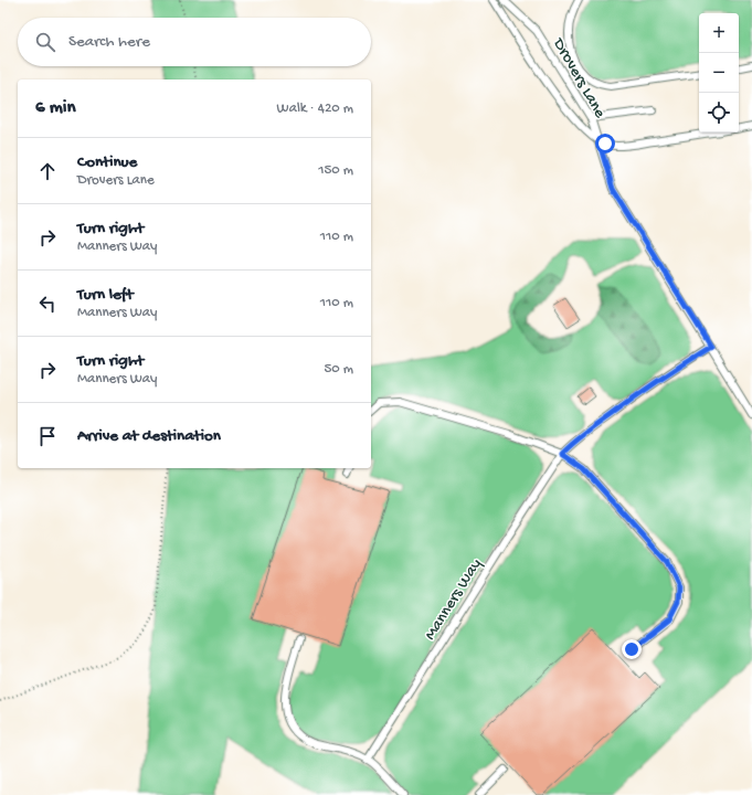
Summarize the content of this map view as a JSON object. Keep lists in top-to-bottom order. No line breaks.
{"streets":{"lane":["Drovers Lane","Manners Way"]},"crossings":[["Drovers Lane","Manners Way"]],"page":{"map_buttons":["+","−"],"search":"Search here","heading":["6 min","Walk · 420 m"],"list":[["Continue","Drovers Lane","150 m"],["Turn right","Manners Way","110 m"],["Turn left","Manners Way","110 m"],["Turn right","Manners Way","50 m"],"Arrive at destination"]}}
